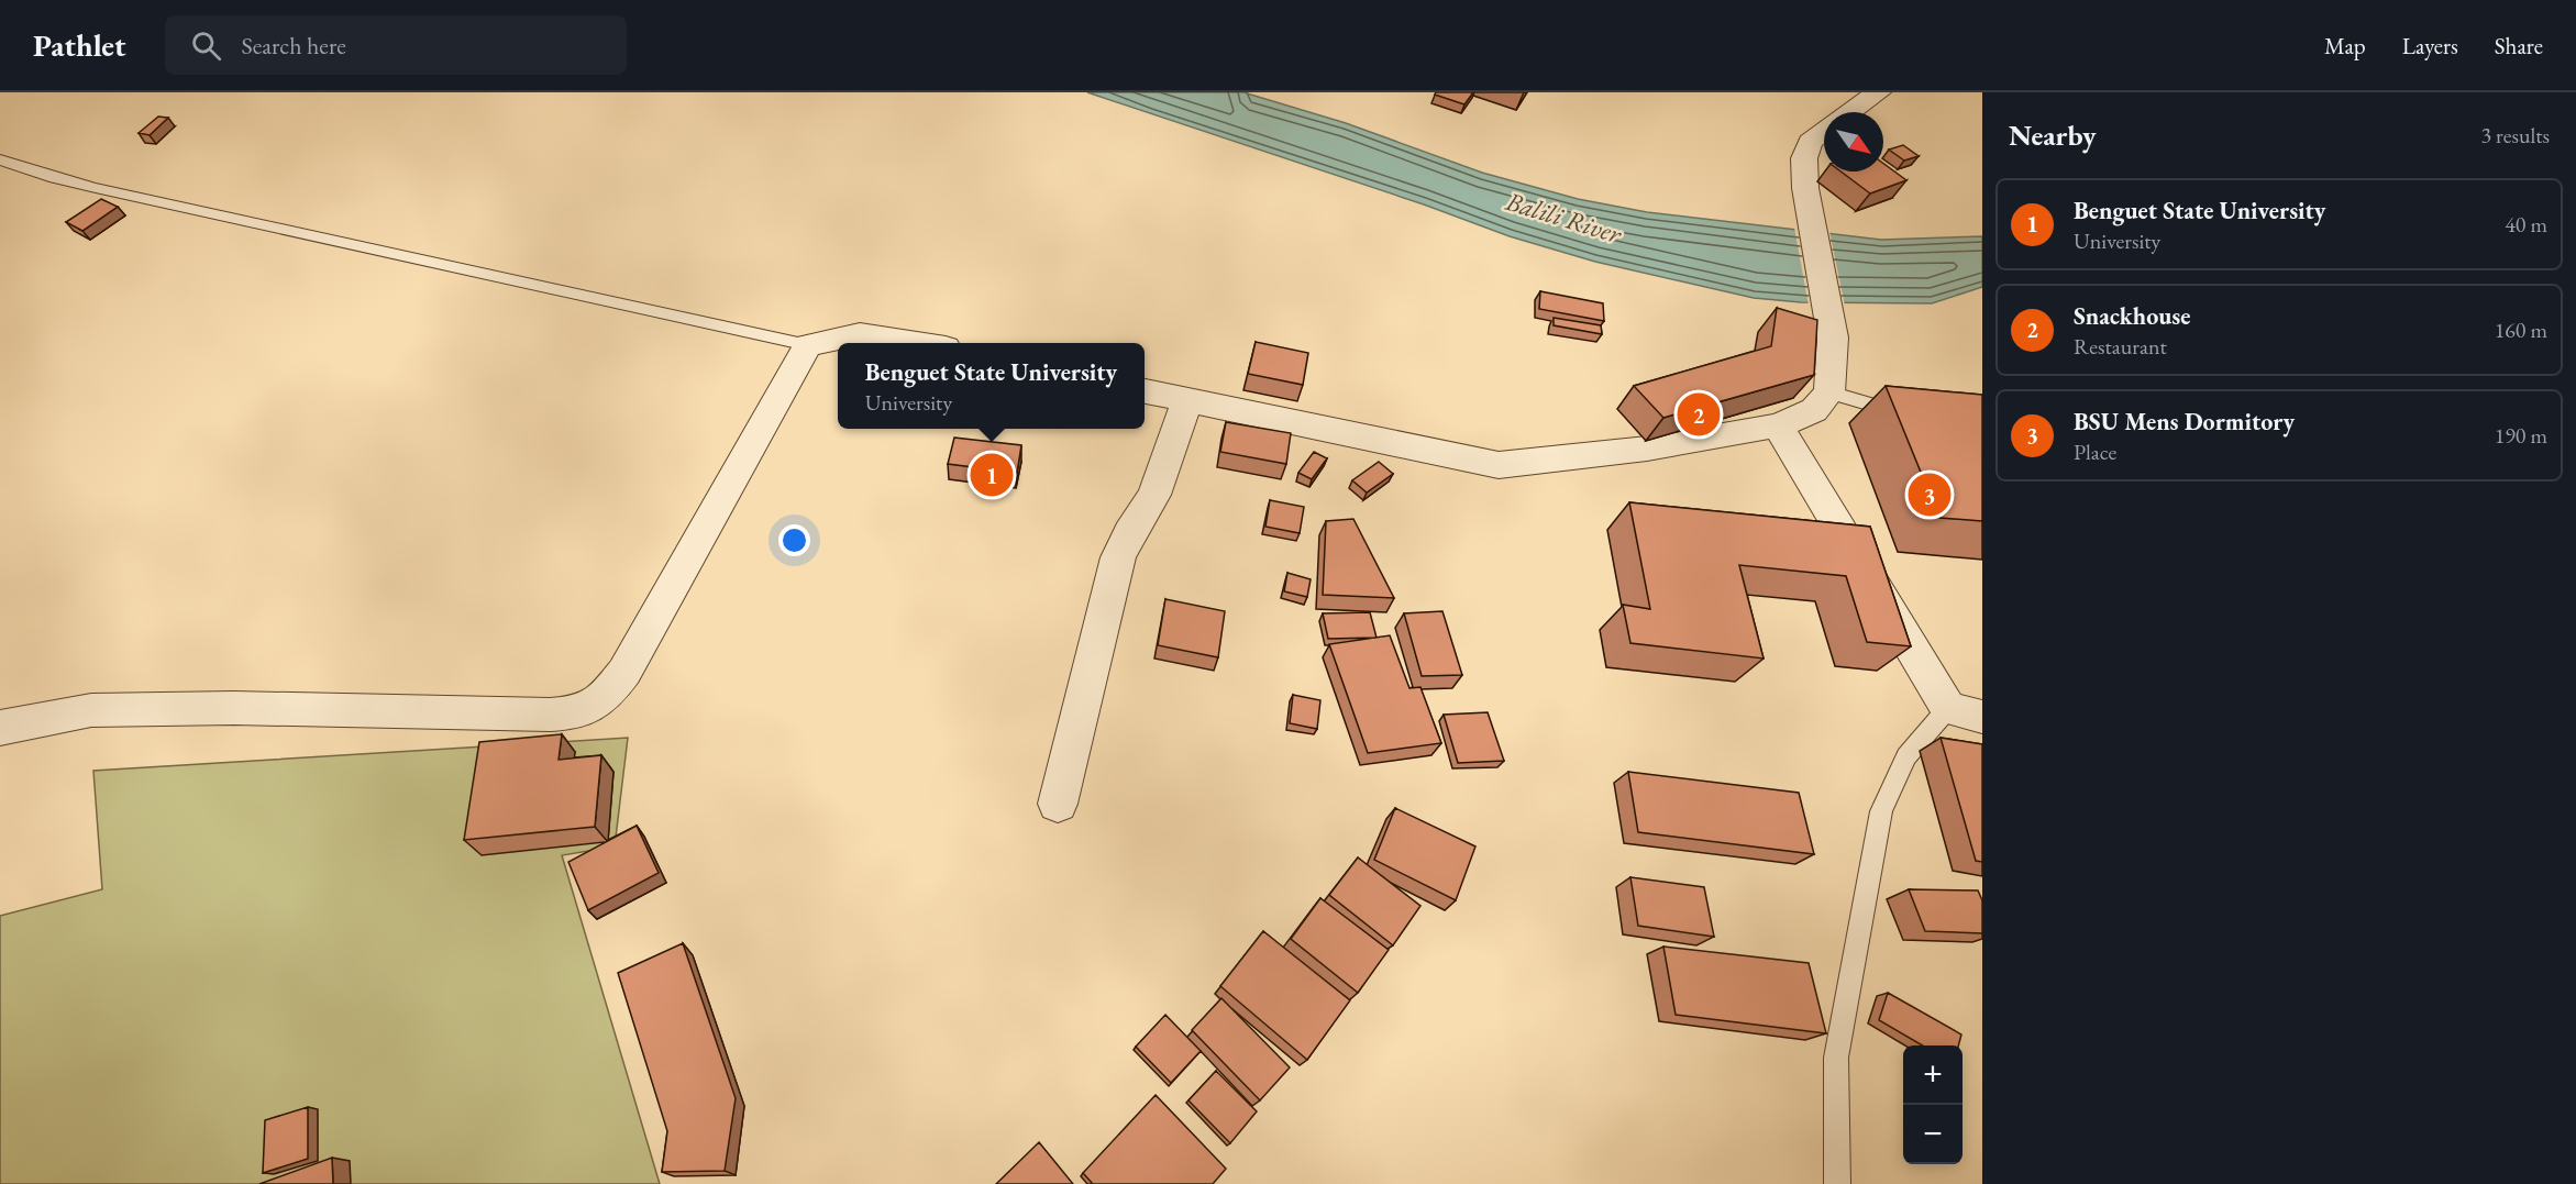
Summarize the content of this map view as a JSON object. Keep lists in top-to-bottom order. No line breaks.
{"water":["Balili River"],"north":"bottom right","page":{"header":"Pathlet","search":"Search here","nav":["Map","Layers","Share"],"heading":["Nearby","3 results"],"list":[{"mark":"1","name":"Benguet State University","note":"University","value":"40 m"},{"mark":"2","name":"Snackhouse","note":"Restaurant","value":"160 m"},{"mark":"3","name":"BSU Mens Dormitory","note":"Place","value":"190 m"}],"popup":["Benguet State University","University"],"pins":["2","1","3"],"map_buttons":["+","−"]}}
